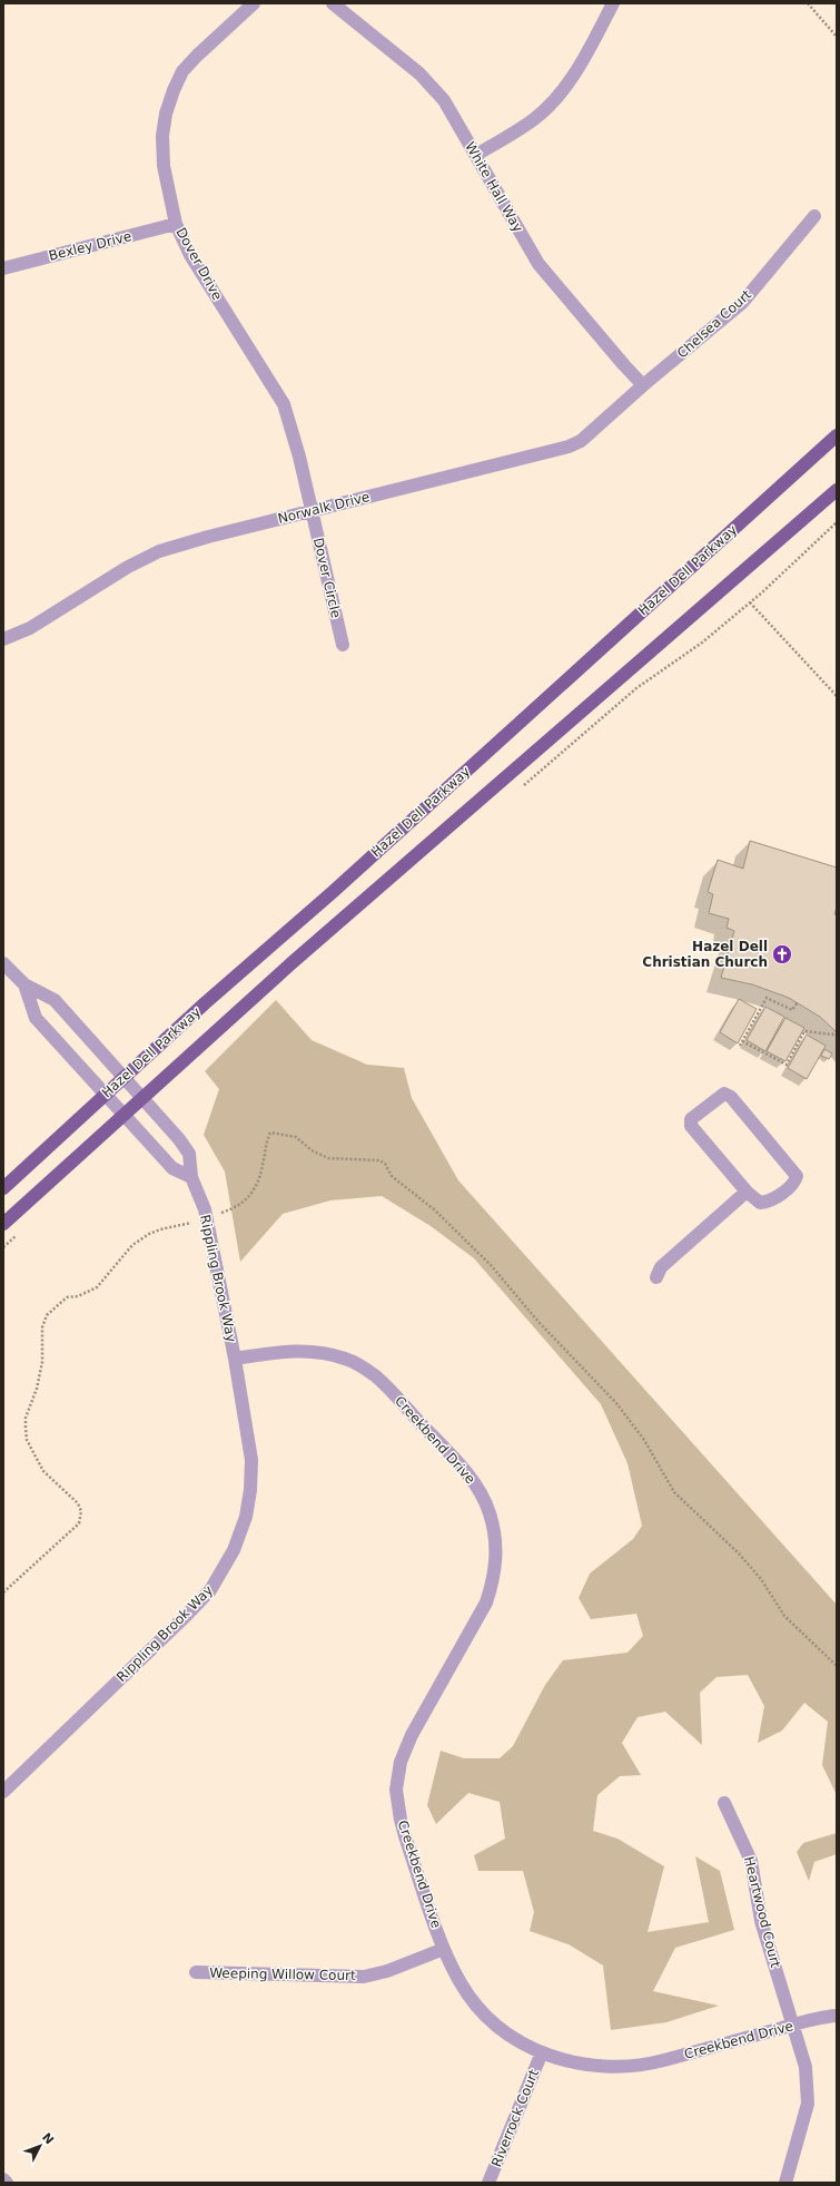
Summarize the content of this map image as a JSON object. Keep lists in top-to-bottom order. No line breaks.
{"streets":{"main road":["Hazel Dell Parkway"],"street":["White Hall Way","Bexley Drive","Dover Drive","Chelsea Court","Norwalk Drive","Dover Circle","Rippling Brook Way","Creekbend Drive","Heartwood Court","Weeping Willow Court","Riverrock Court"]},"crossings":[["White Hall Way","Chelsea Court"],["White Hall Way","Norwalk Drive"],["Bexley Drive","Dover Drive"],["Dover Drive","Norwalk Drive"],["Dover Drive","Dover Circle"],["Chelsea Court","Norwalk Drive"],["Norwalk Drive","Dover Circle"],["Hazel Dell Parkway","Rippling Brook Way"],["Rippling Brook Way","Creekbend Drive"],["Creekbend Drive","Heartwood Court"],["Creekbend Drive","Weeping Willow Court"],["Creekbend Drive","Riverrock Court"]],"places":{"church":["Hazel Dell Christian Church"]},"north":"top right"}
